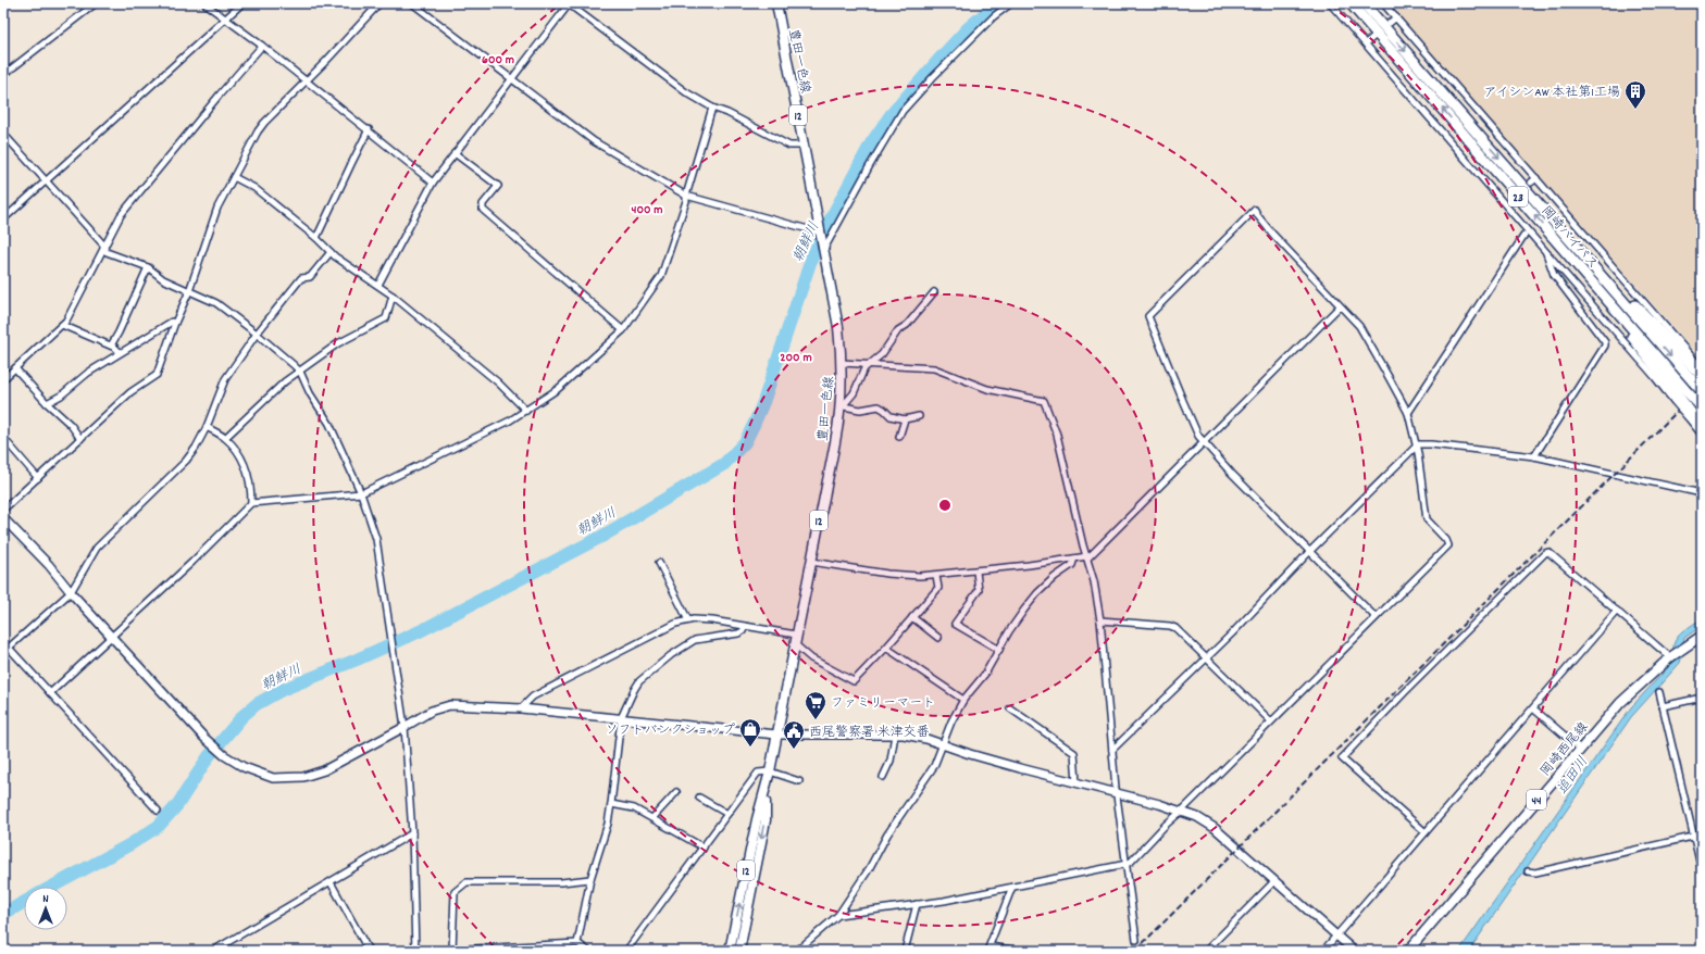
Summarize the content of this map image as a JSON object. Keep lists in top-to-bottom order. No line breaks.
{"streets":{"highway":["23","岡崎バイパス"],"main road":["豊田一色線","12","岡崎西尾線","44"]},"crossings":[["23","岡崎バイパス"]],"water":["朝鮮川","追田川"],"places":{"building":["アイシンAW 本社第1工場"],"supermarket":["ファミリーマート"],"shop":["ソフトバンクショップ"],"public building":["西尾警察署 米津交番"]},"north":"top","rings":["600 m","400 m","200 m"]}
